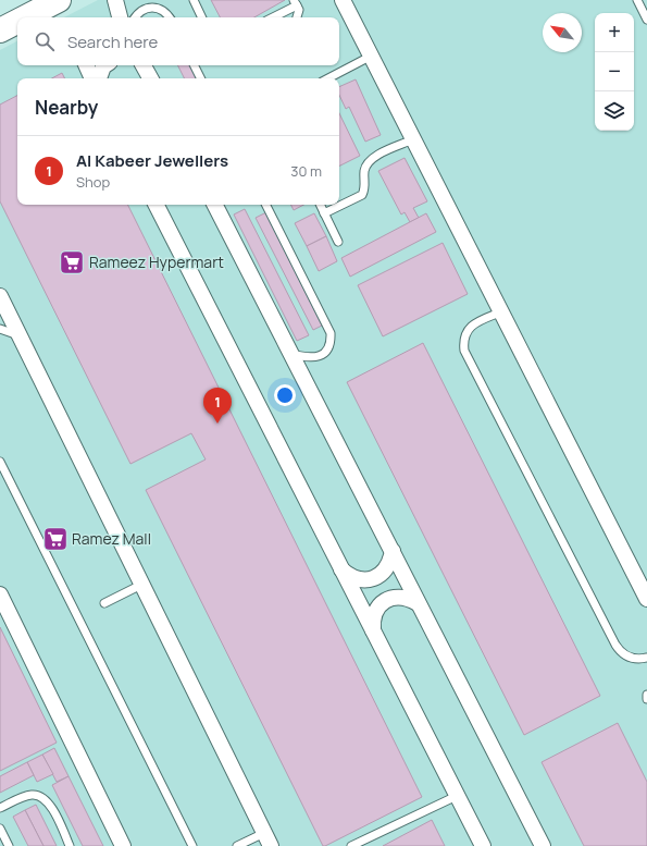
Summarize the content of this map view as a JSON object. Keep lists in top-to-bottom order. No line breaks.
{"places":{"supermarket":["Rameez Hypermart","Ramez Mall"]},"north":"top left","page":{"map_buttons":["+","−"],"search":"Search here","heading":"Nearby","list":[{"mark":"1","name":"Al Kabeer Jewellers","note":"Shop","value":"30 m"}],"pins":"1"}}
